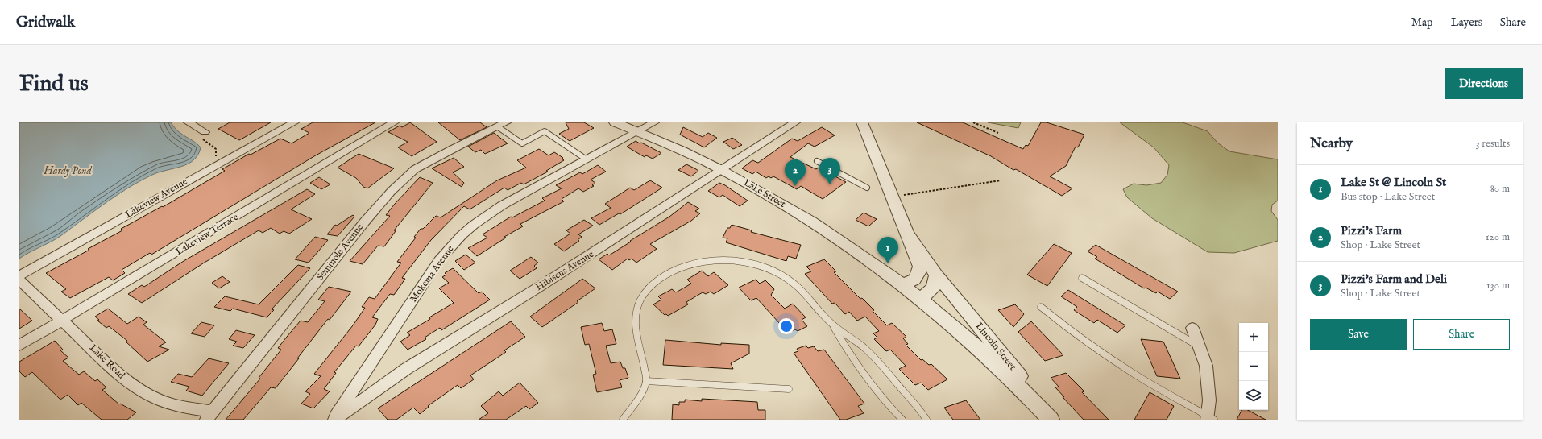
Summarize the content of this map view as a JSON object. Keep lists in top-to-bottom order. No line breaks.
{"streets":{"street":["Lake Street","Lakeview Avenue","Lakeview Terrace","Seminole Avenue","Hibiscus Avenue","Mokema Avenue","Lincoln Street","Lake Road"]},"crossings":[["Lake Street","Hibiscus Avenue"],["Lake Street","Mokema Avenue"],["Lake Street","Lincoln Street"],["Lakeview Terrace","Lake Road"],["Seminole Avenue","Lake Road"],["Hibiscus Avenue","Mokema Avenue"]],"water":["Hardy Pond"],"page":{"header":"Gridwalk","nav":["Map","Layers","Share"],"buttons":["Directions",["Save","Share"]],"title":"Find us","heading":["Nearby","3 results"],"pins":["3","2","1"],"list":[{"mark":"1","name":"Lake St @ Lincoln St","note":"Bus stop · Lake Street","value":"80 m"},{"mark":"2","name":"Pizzi's Farm","note":"Shop · Lake Street","value":"120 m"},{"mark":"3","name":"Pizzi's Farm and Deli","note":"Shop · Lake Street","value":"130 m"}],"map_buttons":["+","−"]}}
